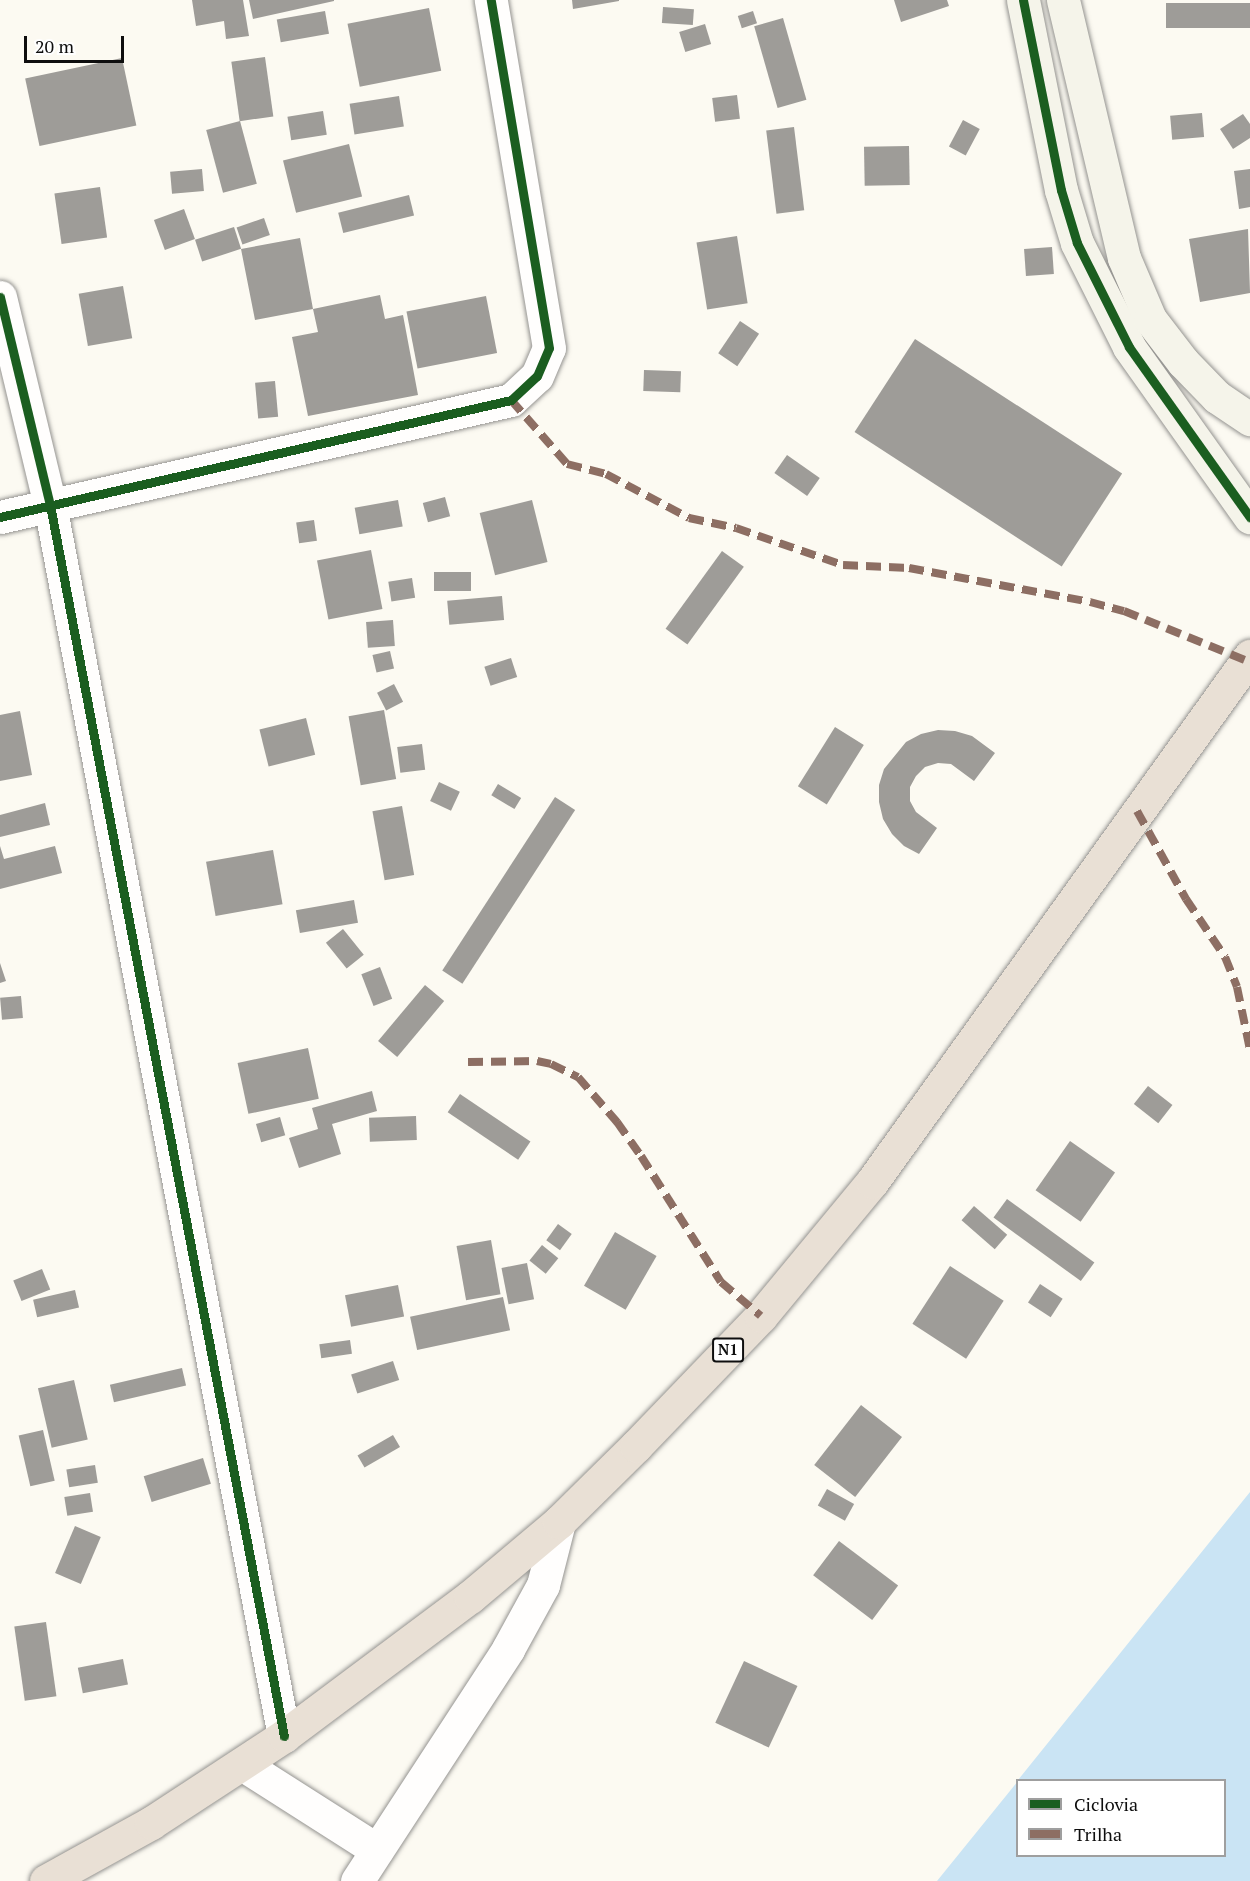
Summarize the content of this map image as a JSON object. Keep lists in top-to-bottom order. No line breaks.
{"streets":{"highway":["N1"]},"legend":["Ciclovia","Trilha"],"scale_bar":"20 m"}
